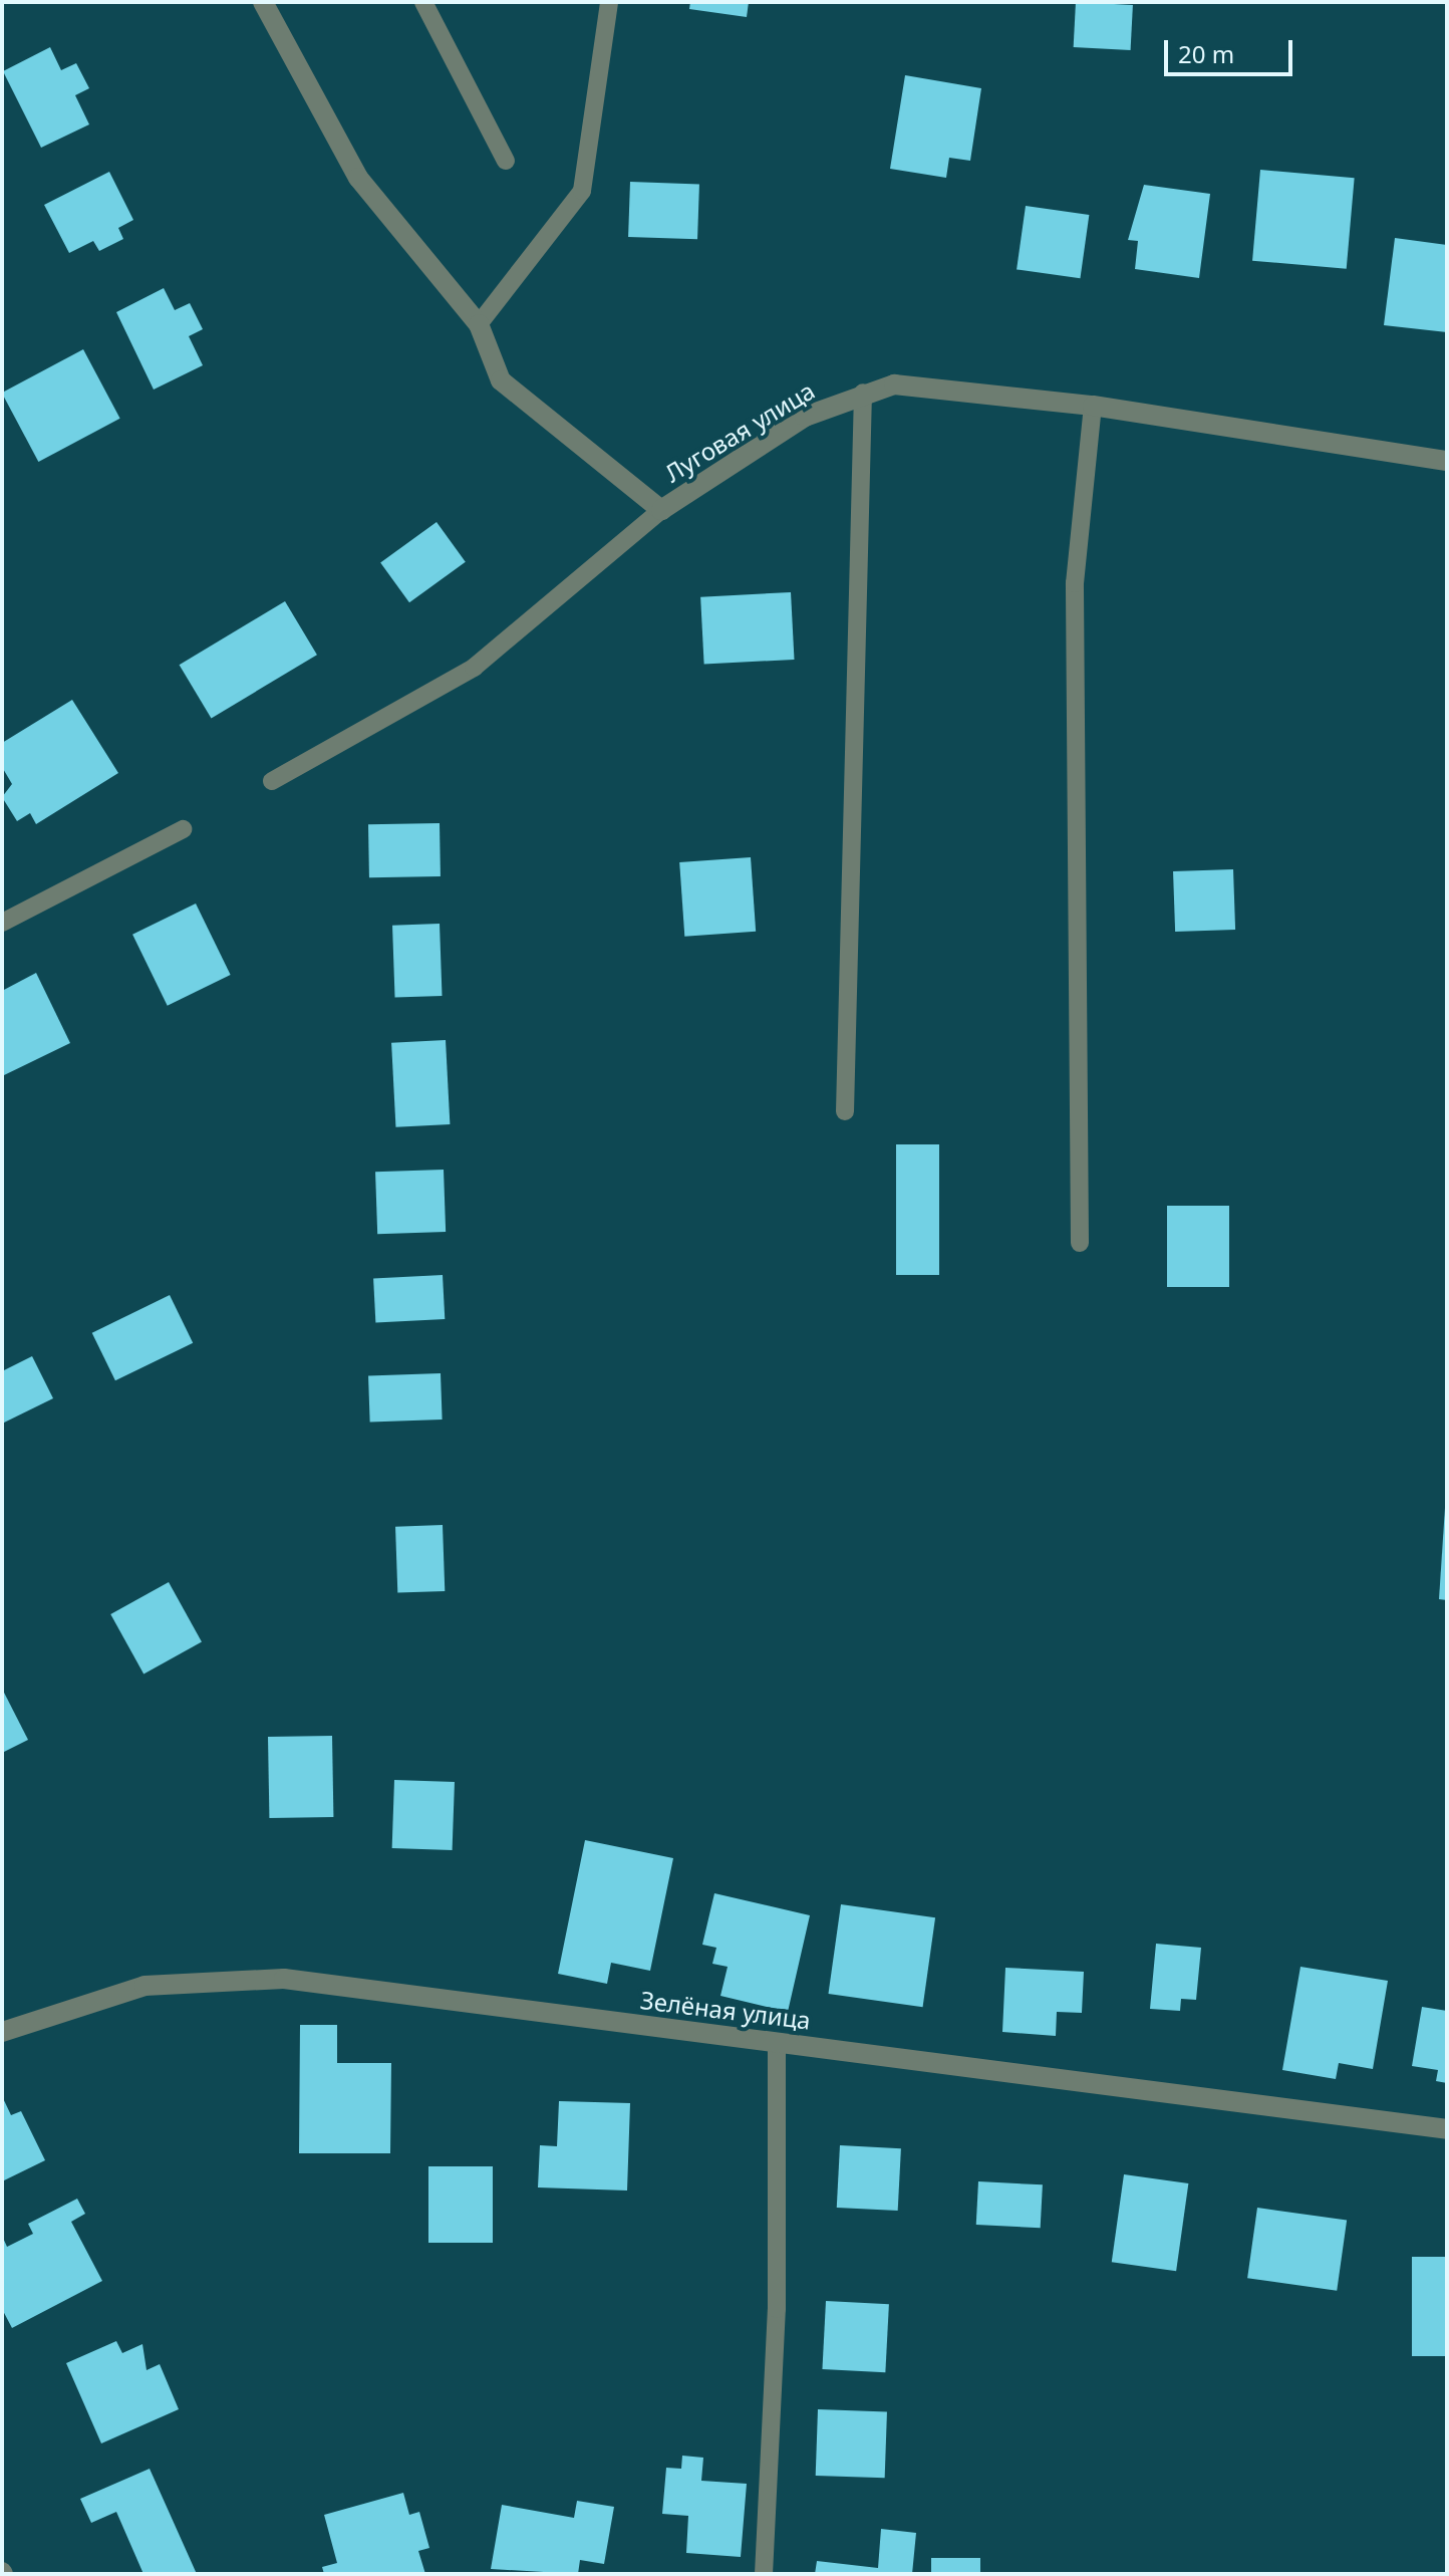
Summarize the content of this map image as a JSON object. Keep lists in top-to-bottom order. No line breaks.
{"streets":{"street":["Луговая улица","Зелёная улица"]},"scale_bar":"20 m"}
